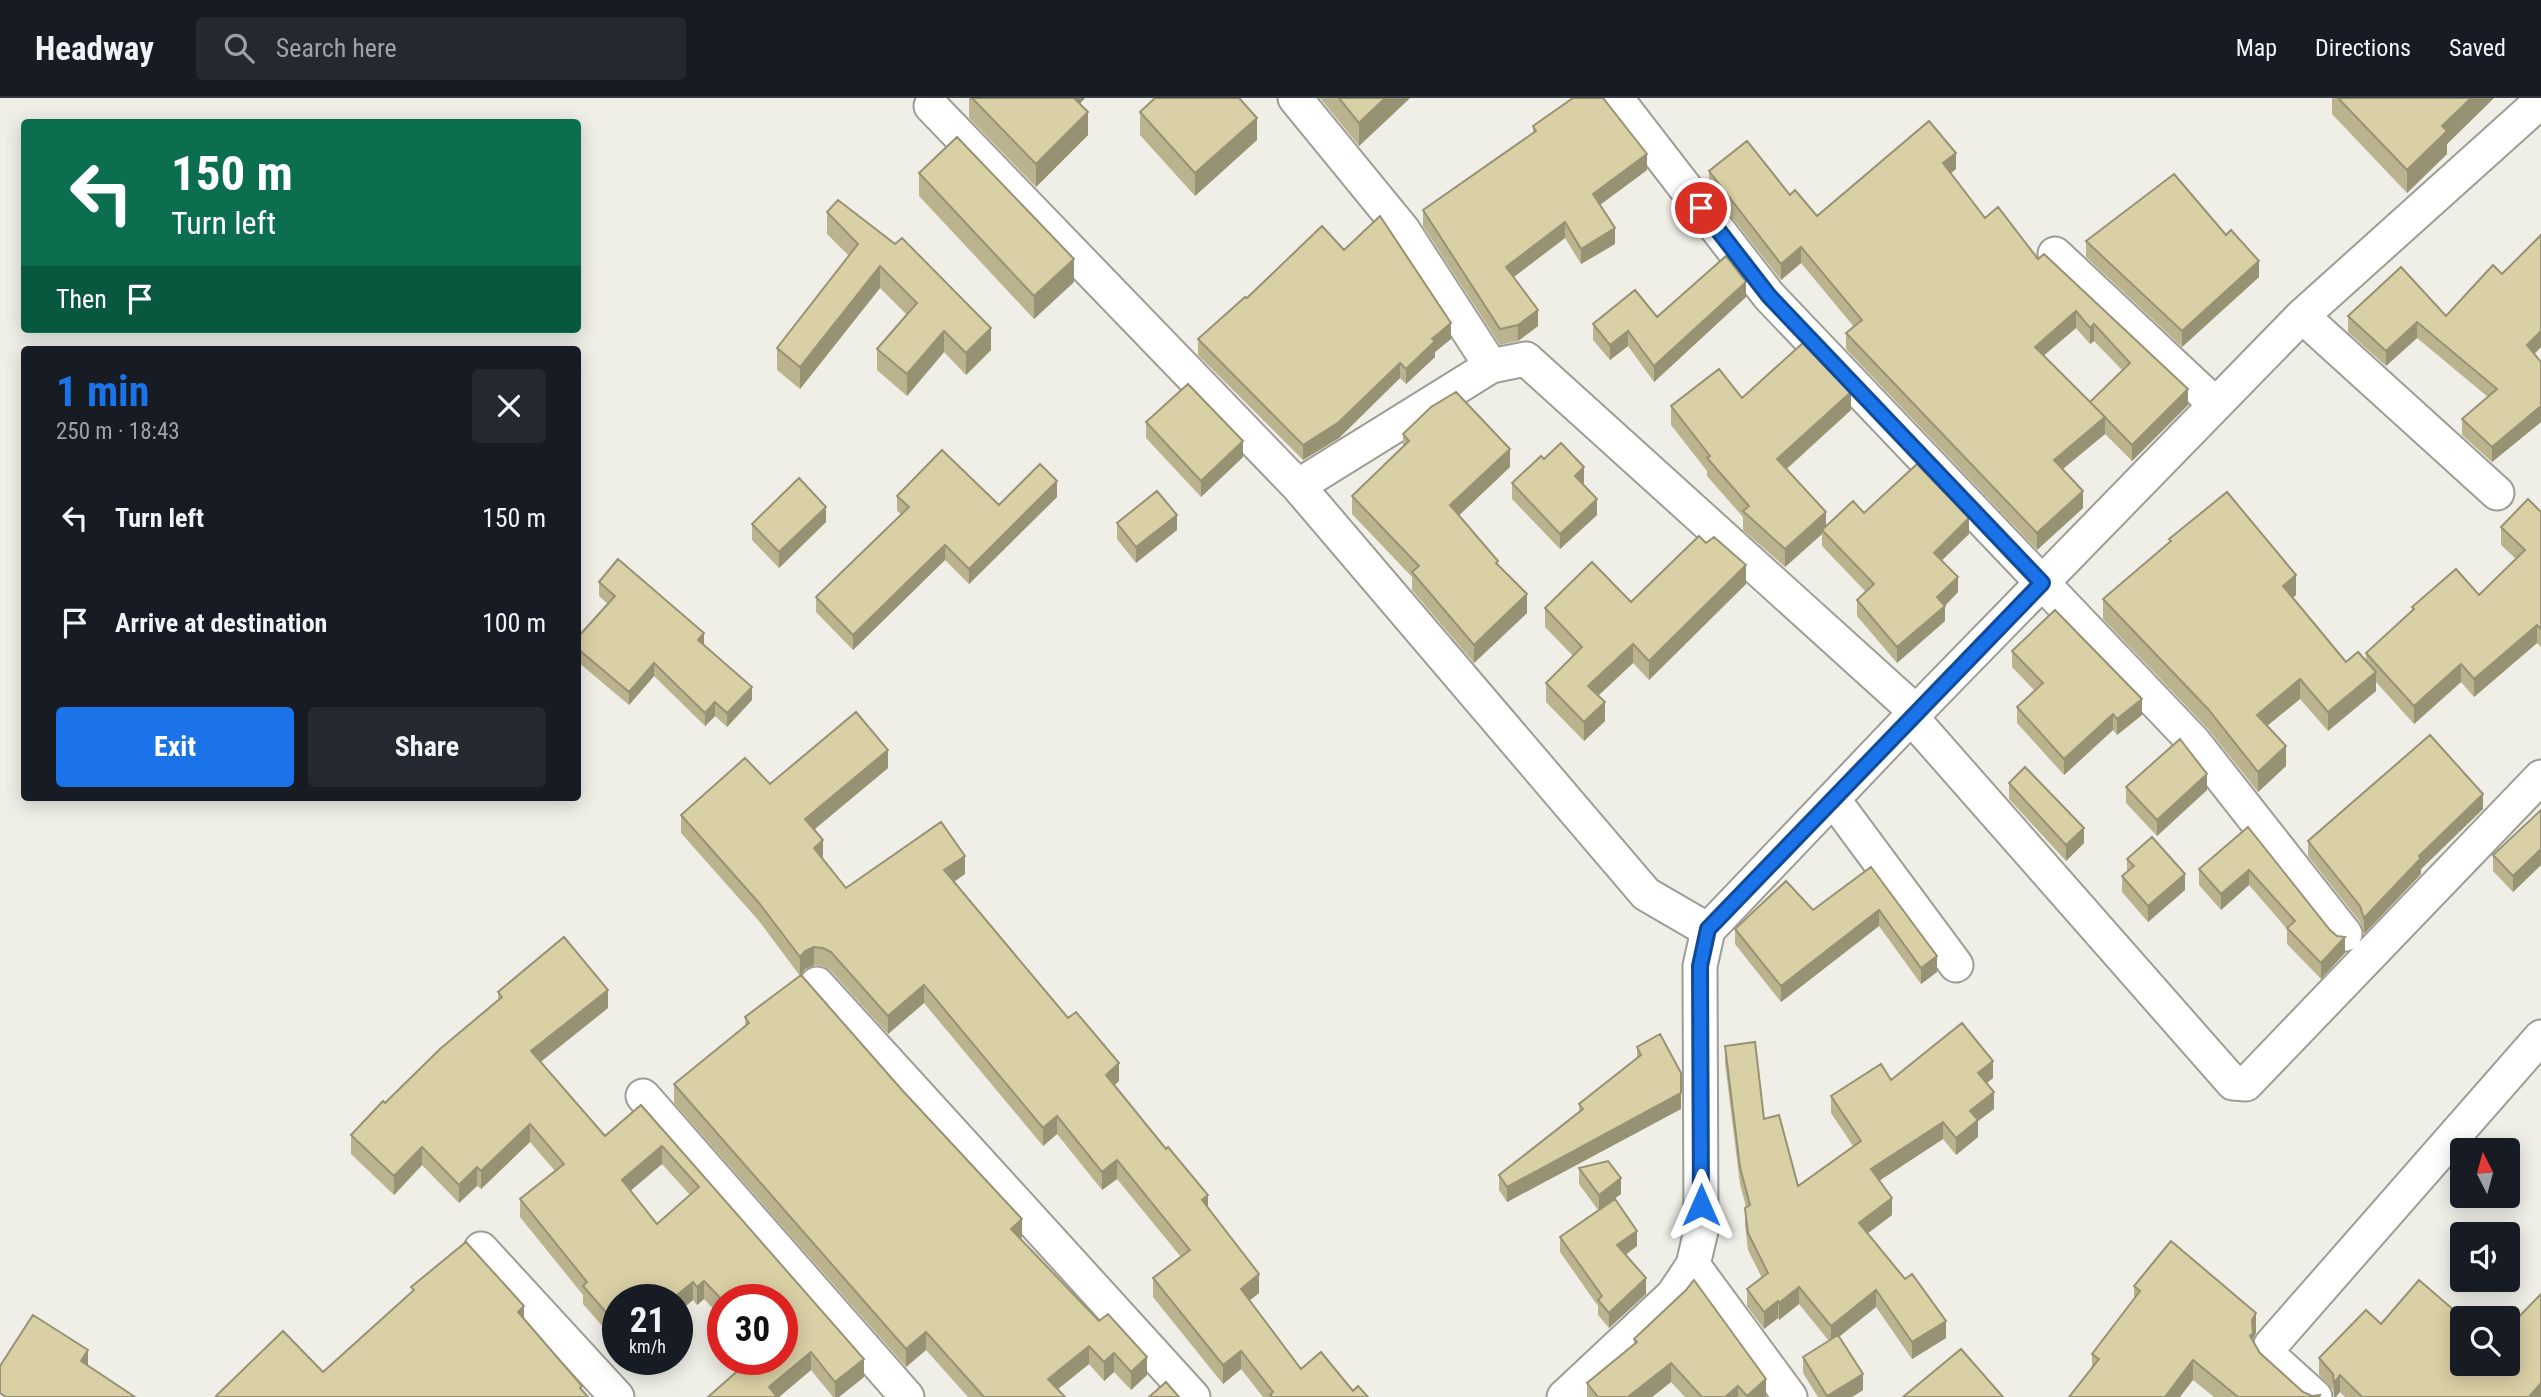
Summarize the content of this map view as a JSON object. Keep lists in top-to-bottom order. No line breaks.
{"north":"top","page":{"header":"Headway","search":"Search here","nav":["Map","Directions","Saved"],"turn":["150 m","Turn left"],"then":"Then","heading":["1 min","250 m · 18:43"],"list":[{"name":"Turn left","value":"150 m"},{"name":"Arrive at destination","value":"100 m"}],"buttons":["Exit","Share"],"speed":"21 km/h","limit":"30"}}
